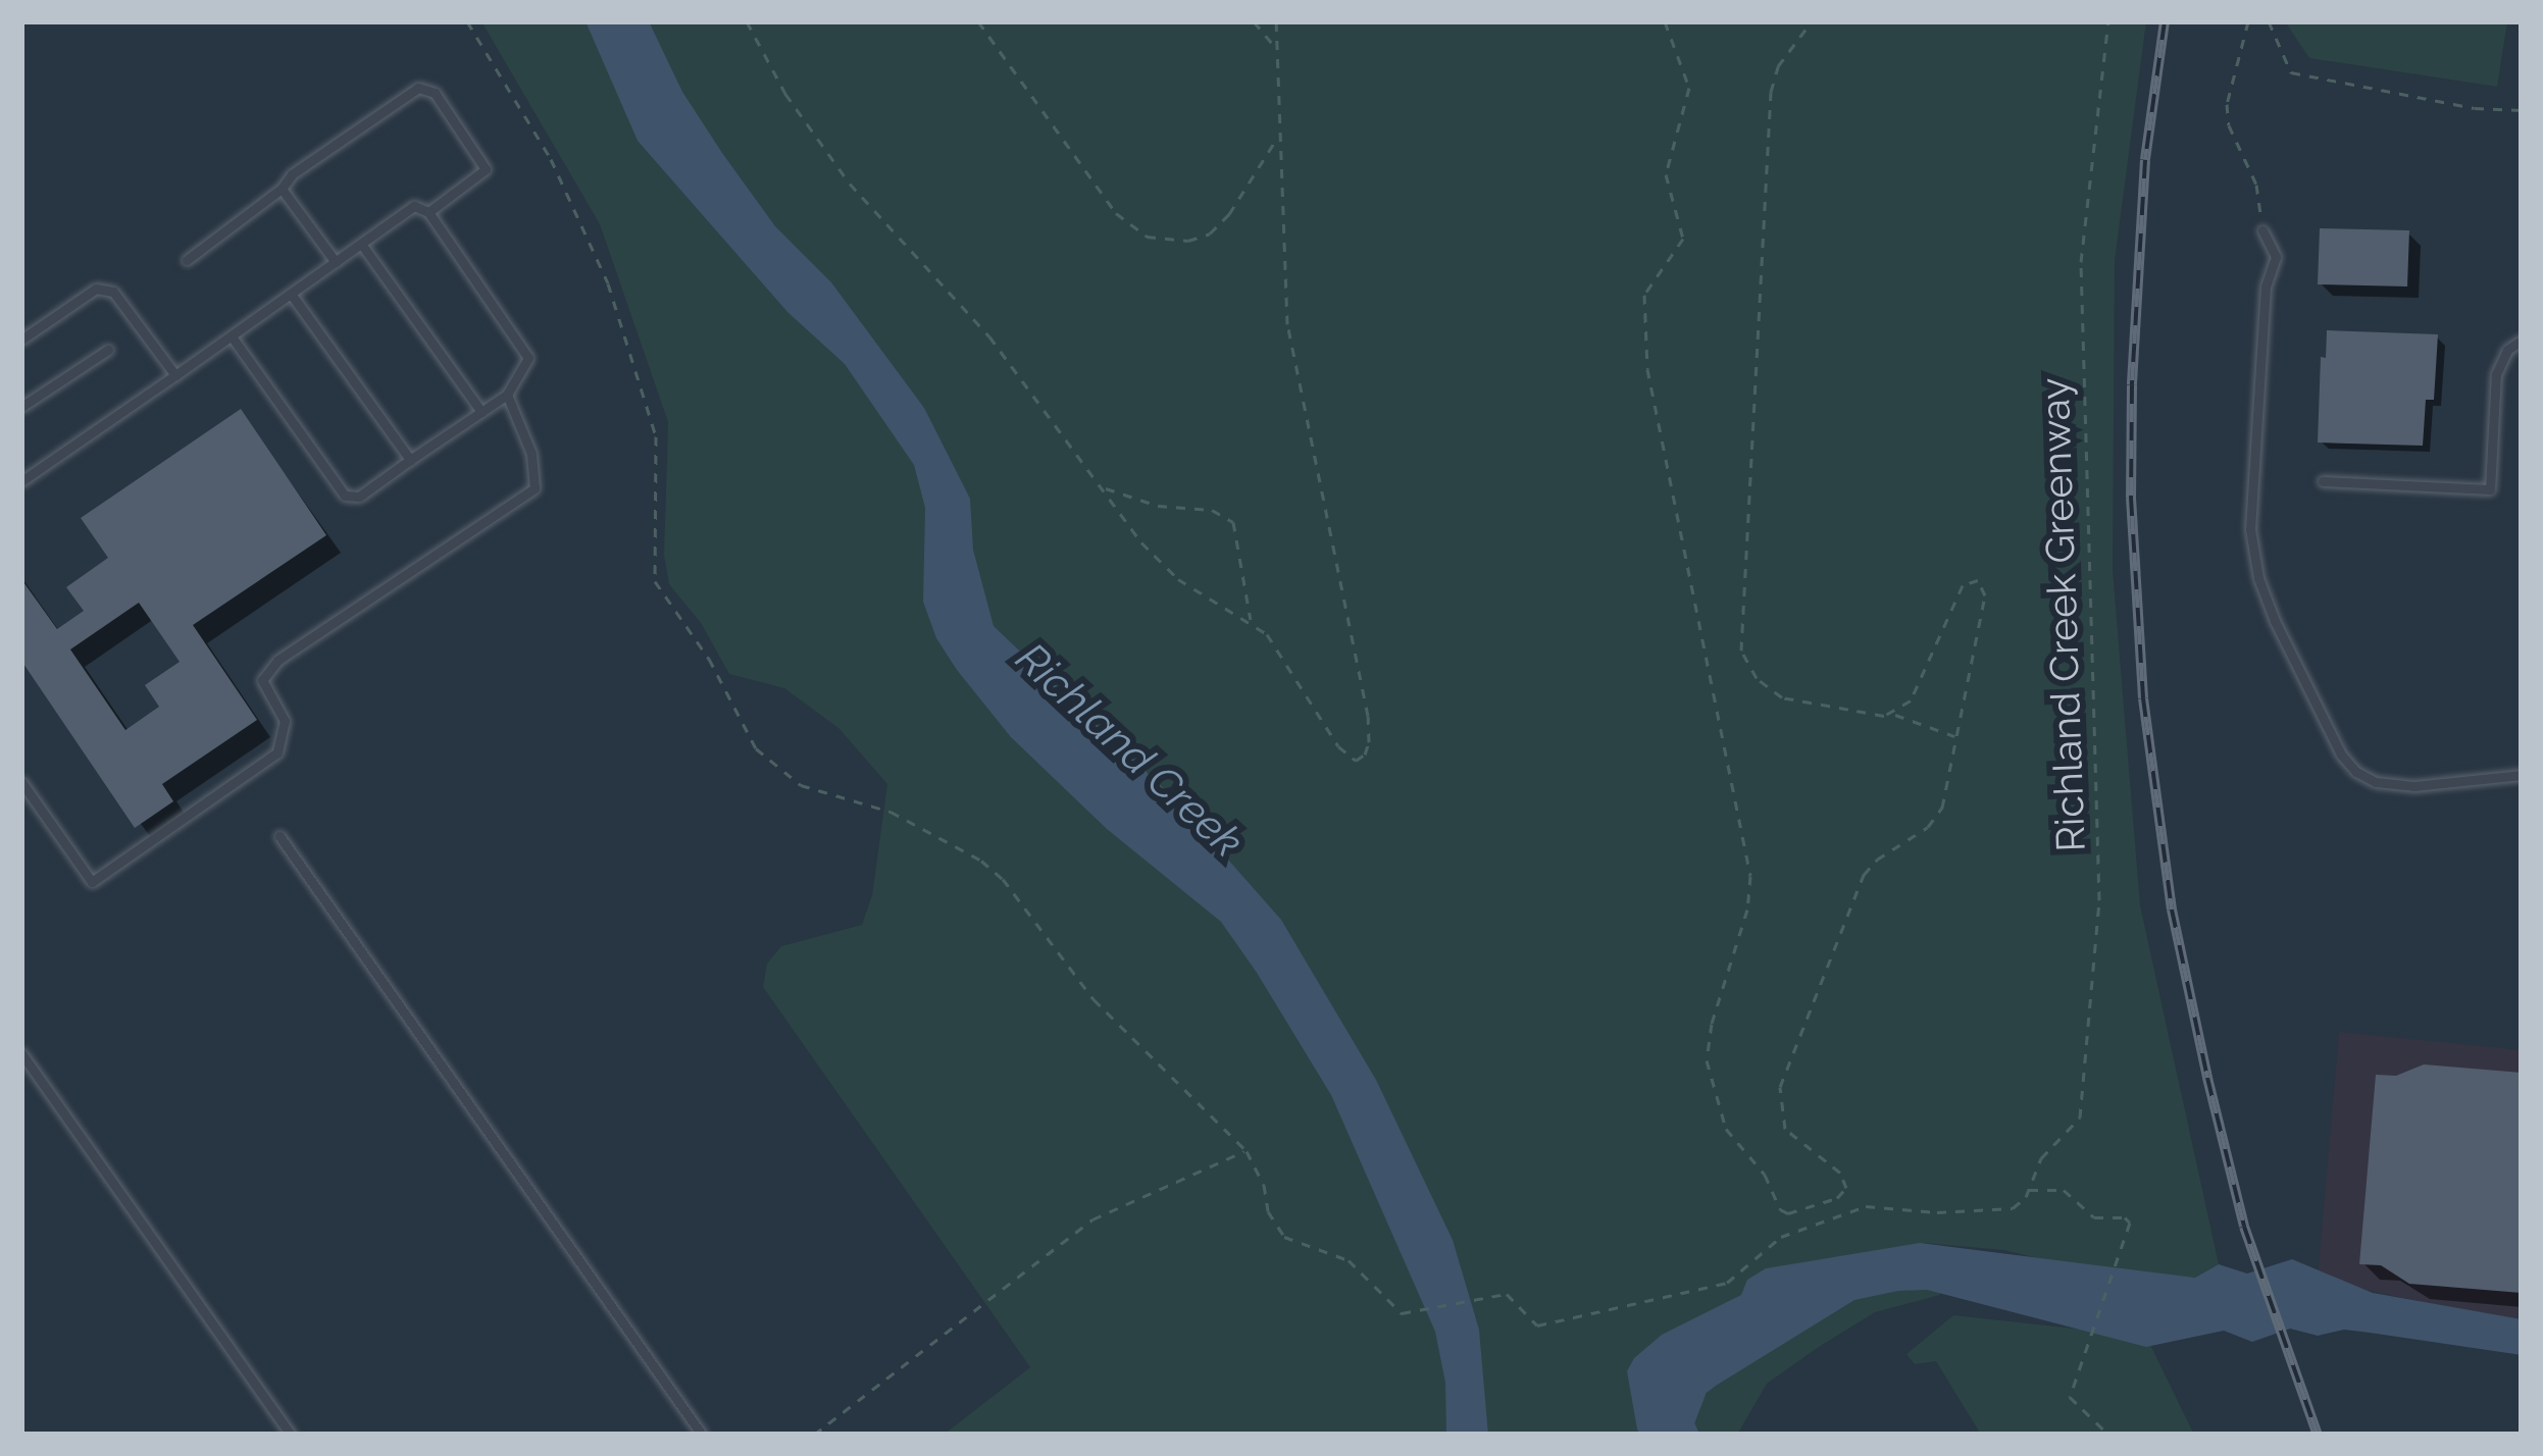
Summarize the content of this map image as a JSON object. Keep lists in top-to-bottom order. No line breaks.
{"streets":{"path":["Richland Creek Greenway"]},"water":["Richland Creek"]}
